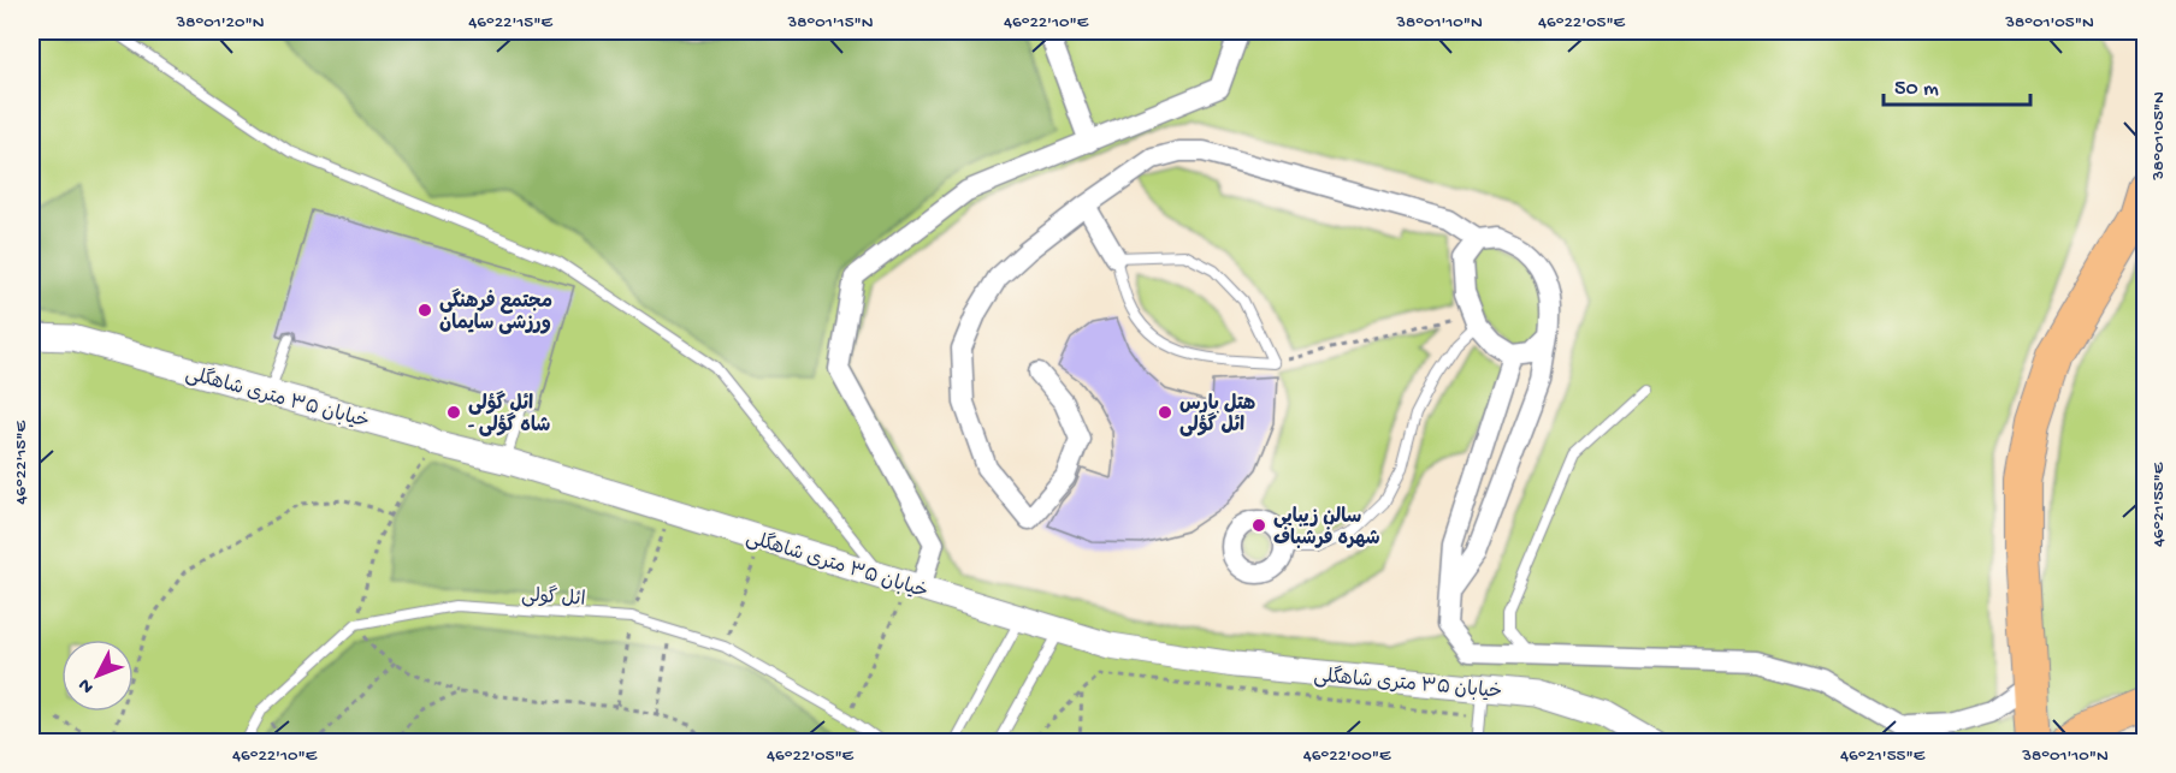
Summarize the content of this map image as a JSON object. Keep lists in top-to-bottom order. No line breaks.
{"streets":{"street":["خیابان ۳۵ متری شاهگلی"],"lane":["ائل گولی"]},"places":["مجتمع فرهنگی ورزشی سایمان","ائل گؤلی - شاه گؤلی","هتل پارس ائل گؤلی","سالن زیبایی شهره فرشباف"],"scale_bar":"50 m","north":"bottom left","coordinates":["38°01'20\"N","46°22'15\"E","38°01'15\"N","46°22'10\"E","38°01'10\"N","46°22'05\"E","38°01'05\"N","46°21'55\"E","46°22'00\"E"]}
